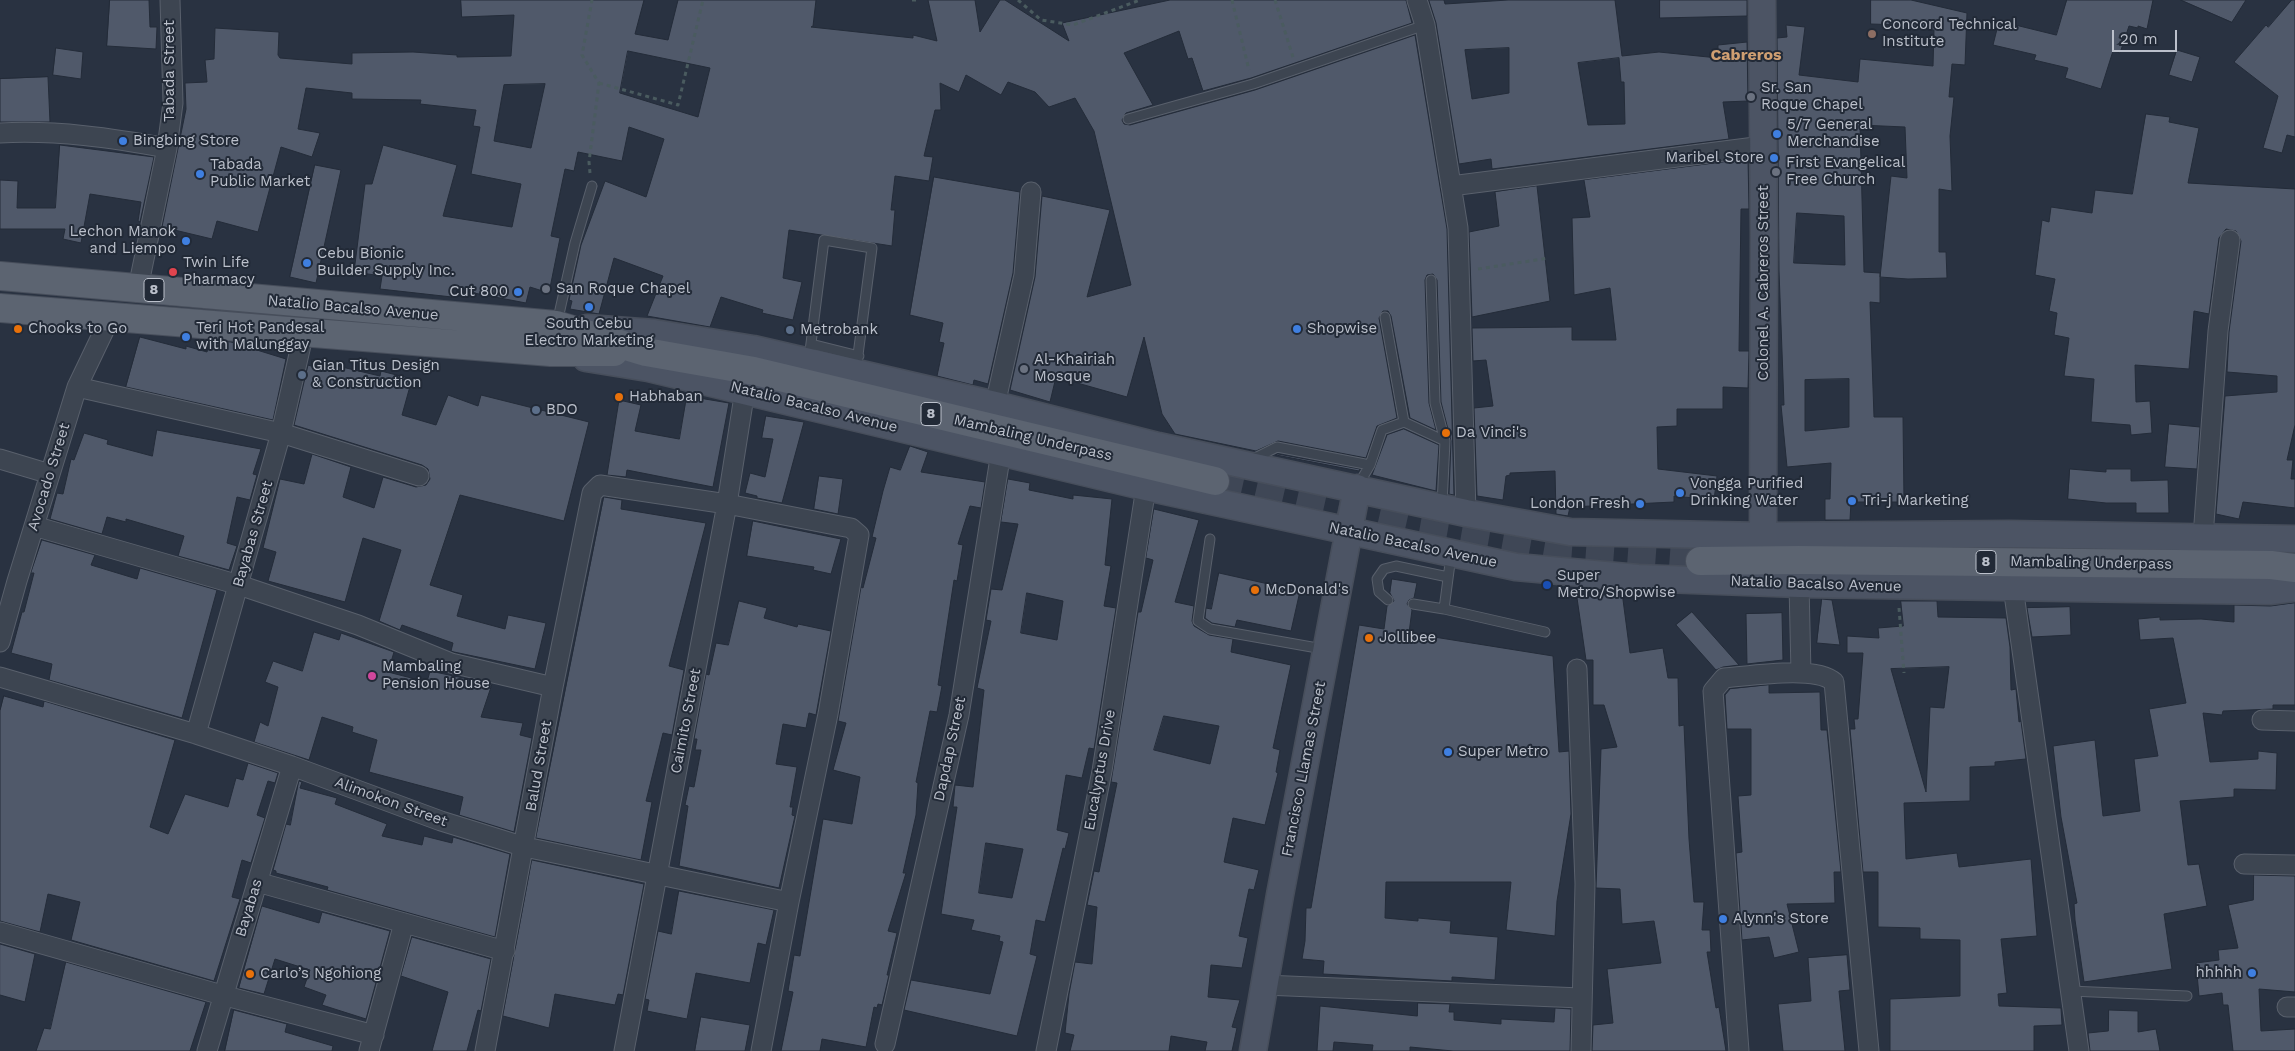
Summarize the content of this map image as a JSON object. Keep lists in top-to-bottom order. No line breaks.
{"streets":{"main road":["Colonel A. Cabreros Street","8","Natalio Bacalso Avenue","Mambaling Underpass","Francisco Llamas Street"],"street":["Tabada Street","Avocado Street","Bayabas Street","Caimito Street","Dapdap Street","Balud Street","Eucalyptus Drive","Alimokon Street","Bayabas"]},"crossings":[["Tabada Street","Natalio Bacalso Avenue"],["Colonel A. Cabreros Street","Natalio Bacalso Avenue"],["Natalio Bacalso Avenue","Mambaling Underpass"],["Natalio Bacalso Avenue","Avocado Street"],["Natalio Bacalso Avenue","Bayabas Street"],["Natalio Bacalso Avenue","Caimito Street"],["Natalio Bacalso Avenue","Dapdap Street"],["Natalio Bacalso Avenue","Francisco Llamas Street"],["Natalio Bacalso Avenue","Eucalyptus Drive"],["Bayabas Street","Alimokon Street"],["Caimito Street","Balud Street"],["Caimito Street","Alimokon Street"],["Balud Street","Alimokon Street"],["Alimokon Street","Bayabas"]],"districts":["Cabreros"],"places":["Concord Technical Institute","Sr. San Roque Chapel","5/7 General Merchandise","Bingbing Store","Maribel Store","First Evangelical Free Church","Tabada Public Market","Lechon Manok and Liempo","Cebu Bionic Builder Supply Inc.","Twin Life Pharmacy","San Roque Chapel","Cut 800","South Cebu Electro Marketing","Chooks to Go","Shopwise","Metrobank","Teri Hot Pandesal with Malunggay","Al-Khairiah Mosque","Gian Titus Design & Construction","Habhaban","BDO","Da Vinci's","Vongga Purified Drinking Water","Tri-j Marketing","London Fresh","Super Metro/Shopwise","McDonald's","Jollibee","Mambaling Pension House","Super Metro","Alynn's Store","hhhhh","Carlo’s Ngohiong"],"scale_bar":"20 m"}
